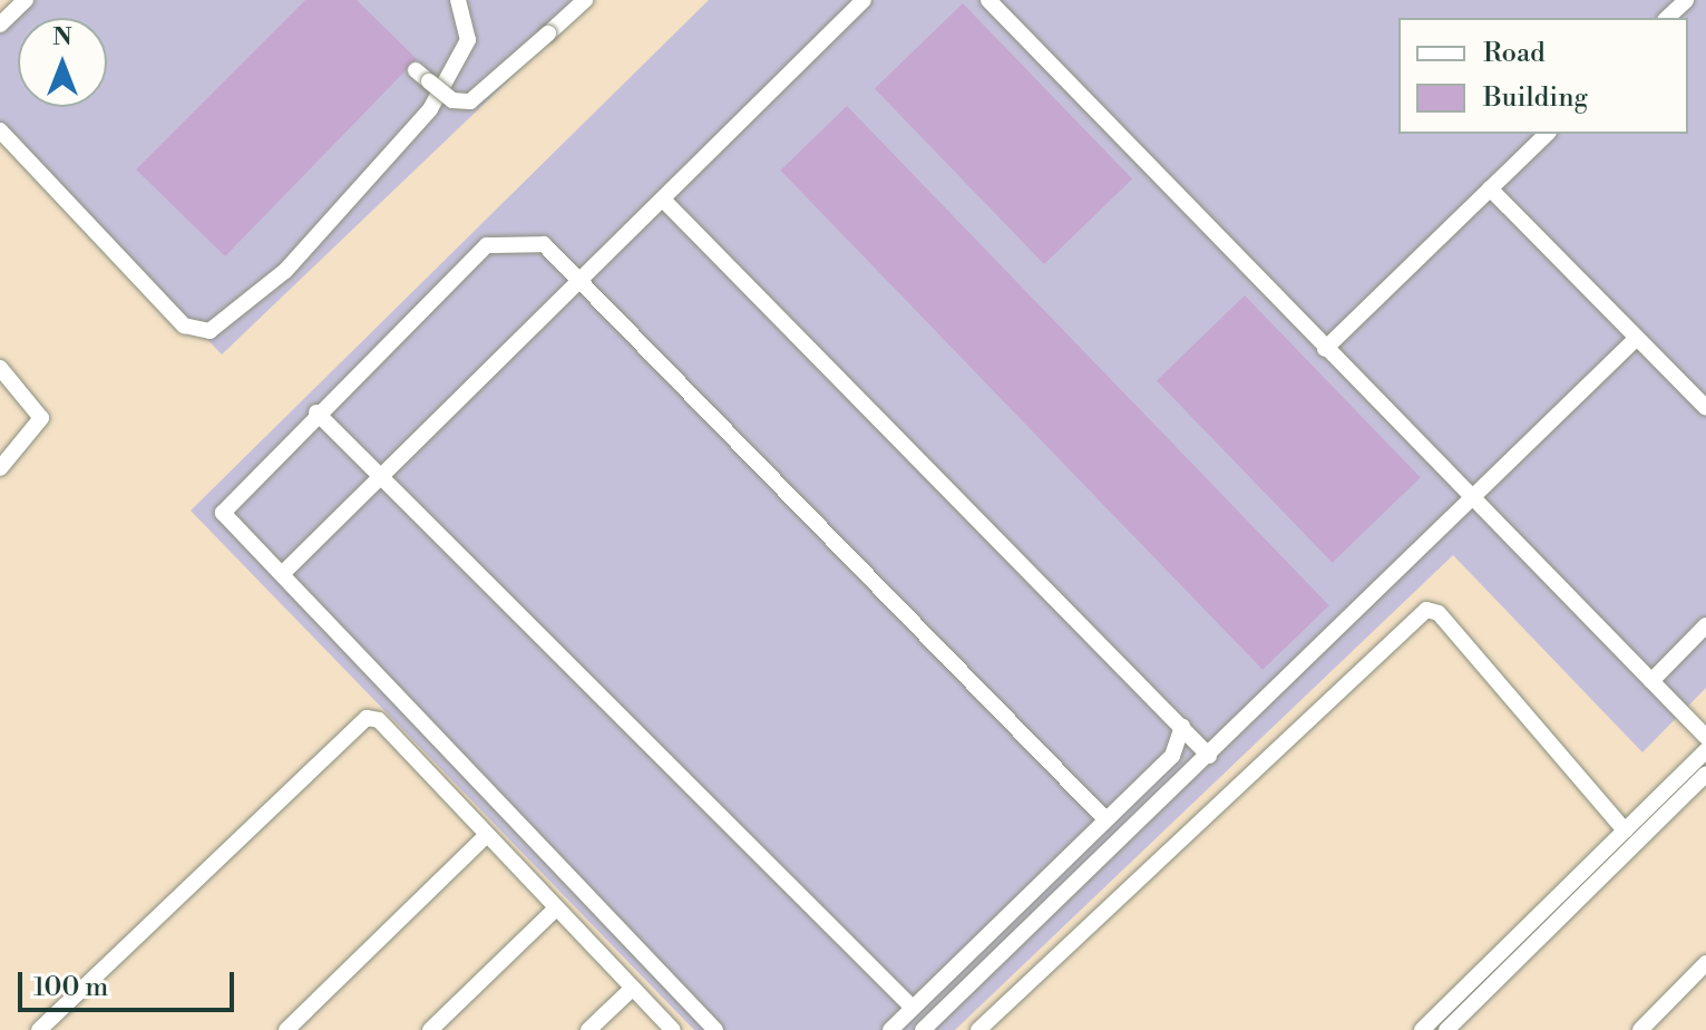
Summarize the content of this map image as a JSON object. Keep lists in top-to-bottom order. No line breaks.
{"legend":["Road","Building"],"scale_bar":"100 m","north":"top"}
